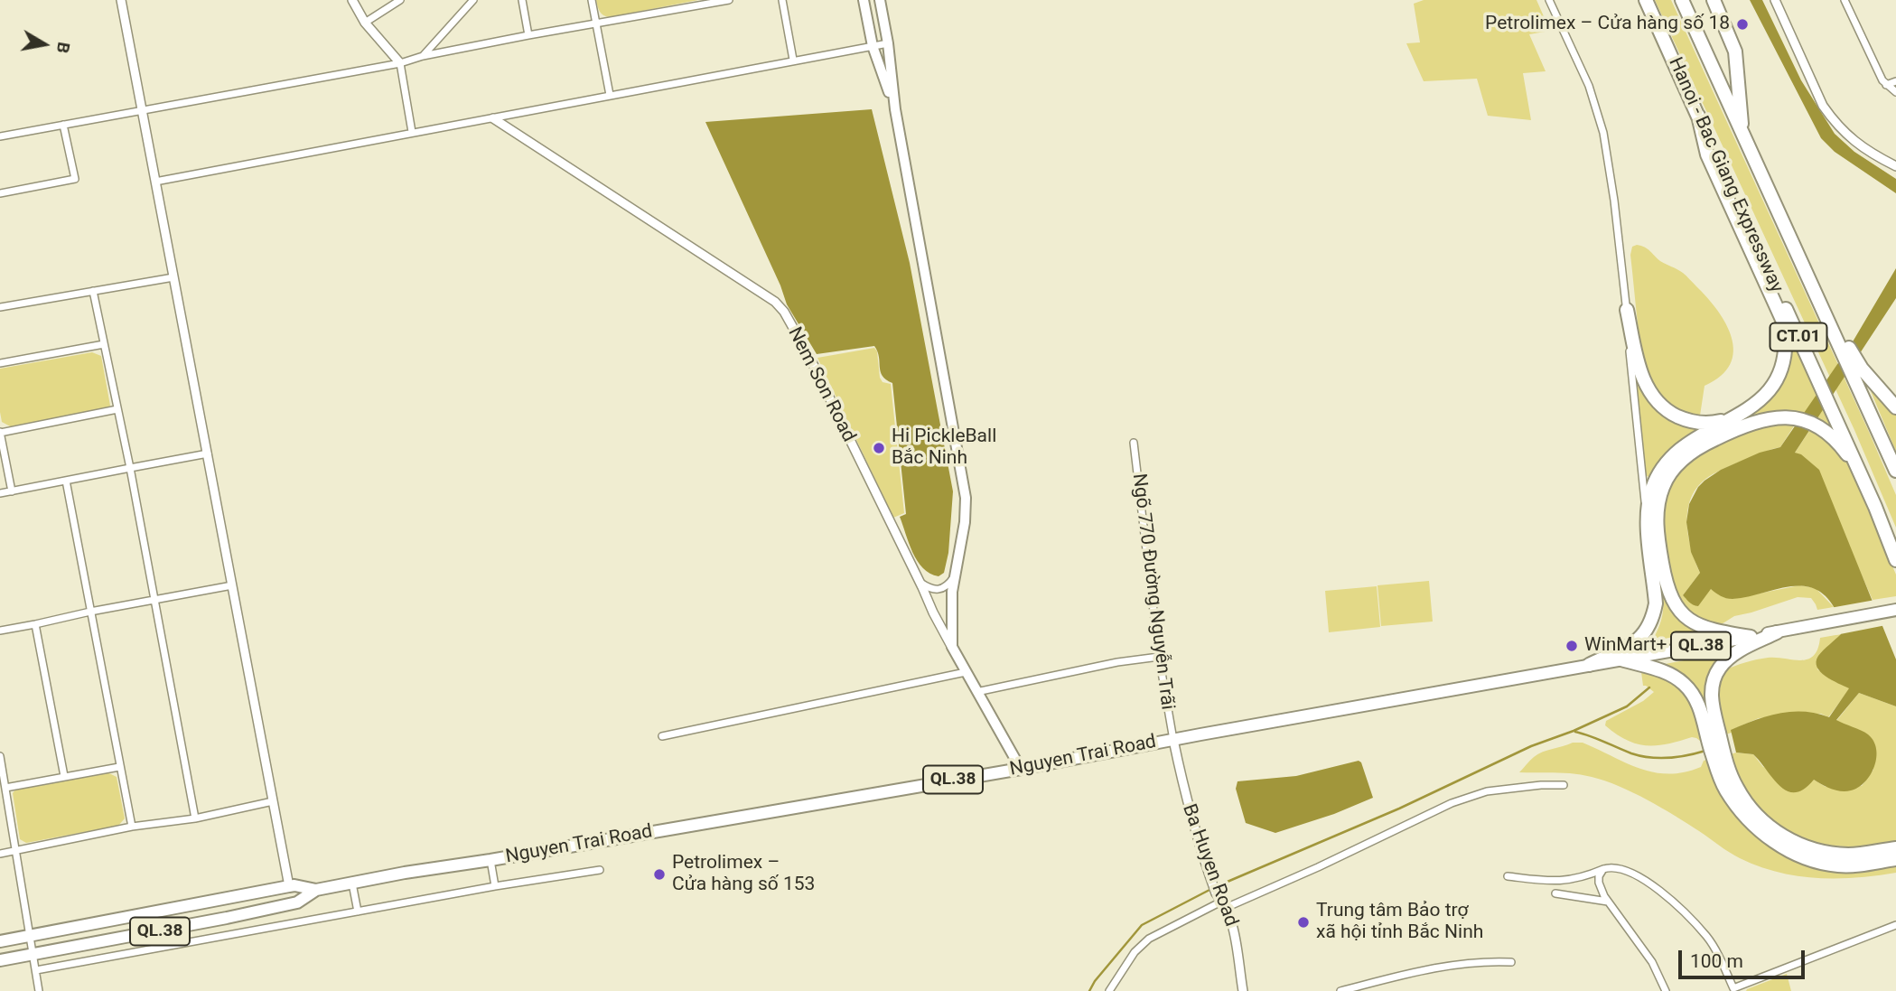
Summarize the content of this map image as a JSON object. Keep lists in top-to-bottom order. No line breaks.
{"streets":{"highway":["Hanoi - Bac Giang Expressway","CT.01","QL.38","Nguyen Trai Road"],"main road":["Nem Son Road"],"street":["Ngõ 770 Đường Nguyễn Trãi","Ba Huyen Road"]},"crossings":[["Nem Son Road","Nguyen Trai Road"],["Ngõ 770 Đường Nguyễn Trãi","Nguyen Trai Road"],["Ngõ 770 Đường Nguyễn Trãi","Ba Huyen Road"],["Nguyen Trai Road","Ba Huyen Road"]],"places":["Petrolimex – Cửa hàng số 18","Hi PickleBall Bắc Ninh","WinMart+","Petrolimex – Cửa hàng số 153","Trung tâm Bảo trợ xã hội tỉnh Bắc Ninh"],"scale_bar":"100 m","north":"right"}
